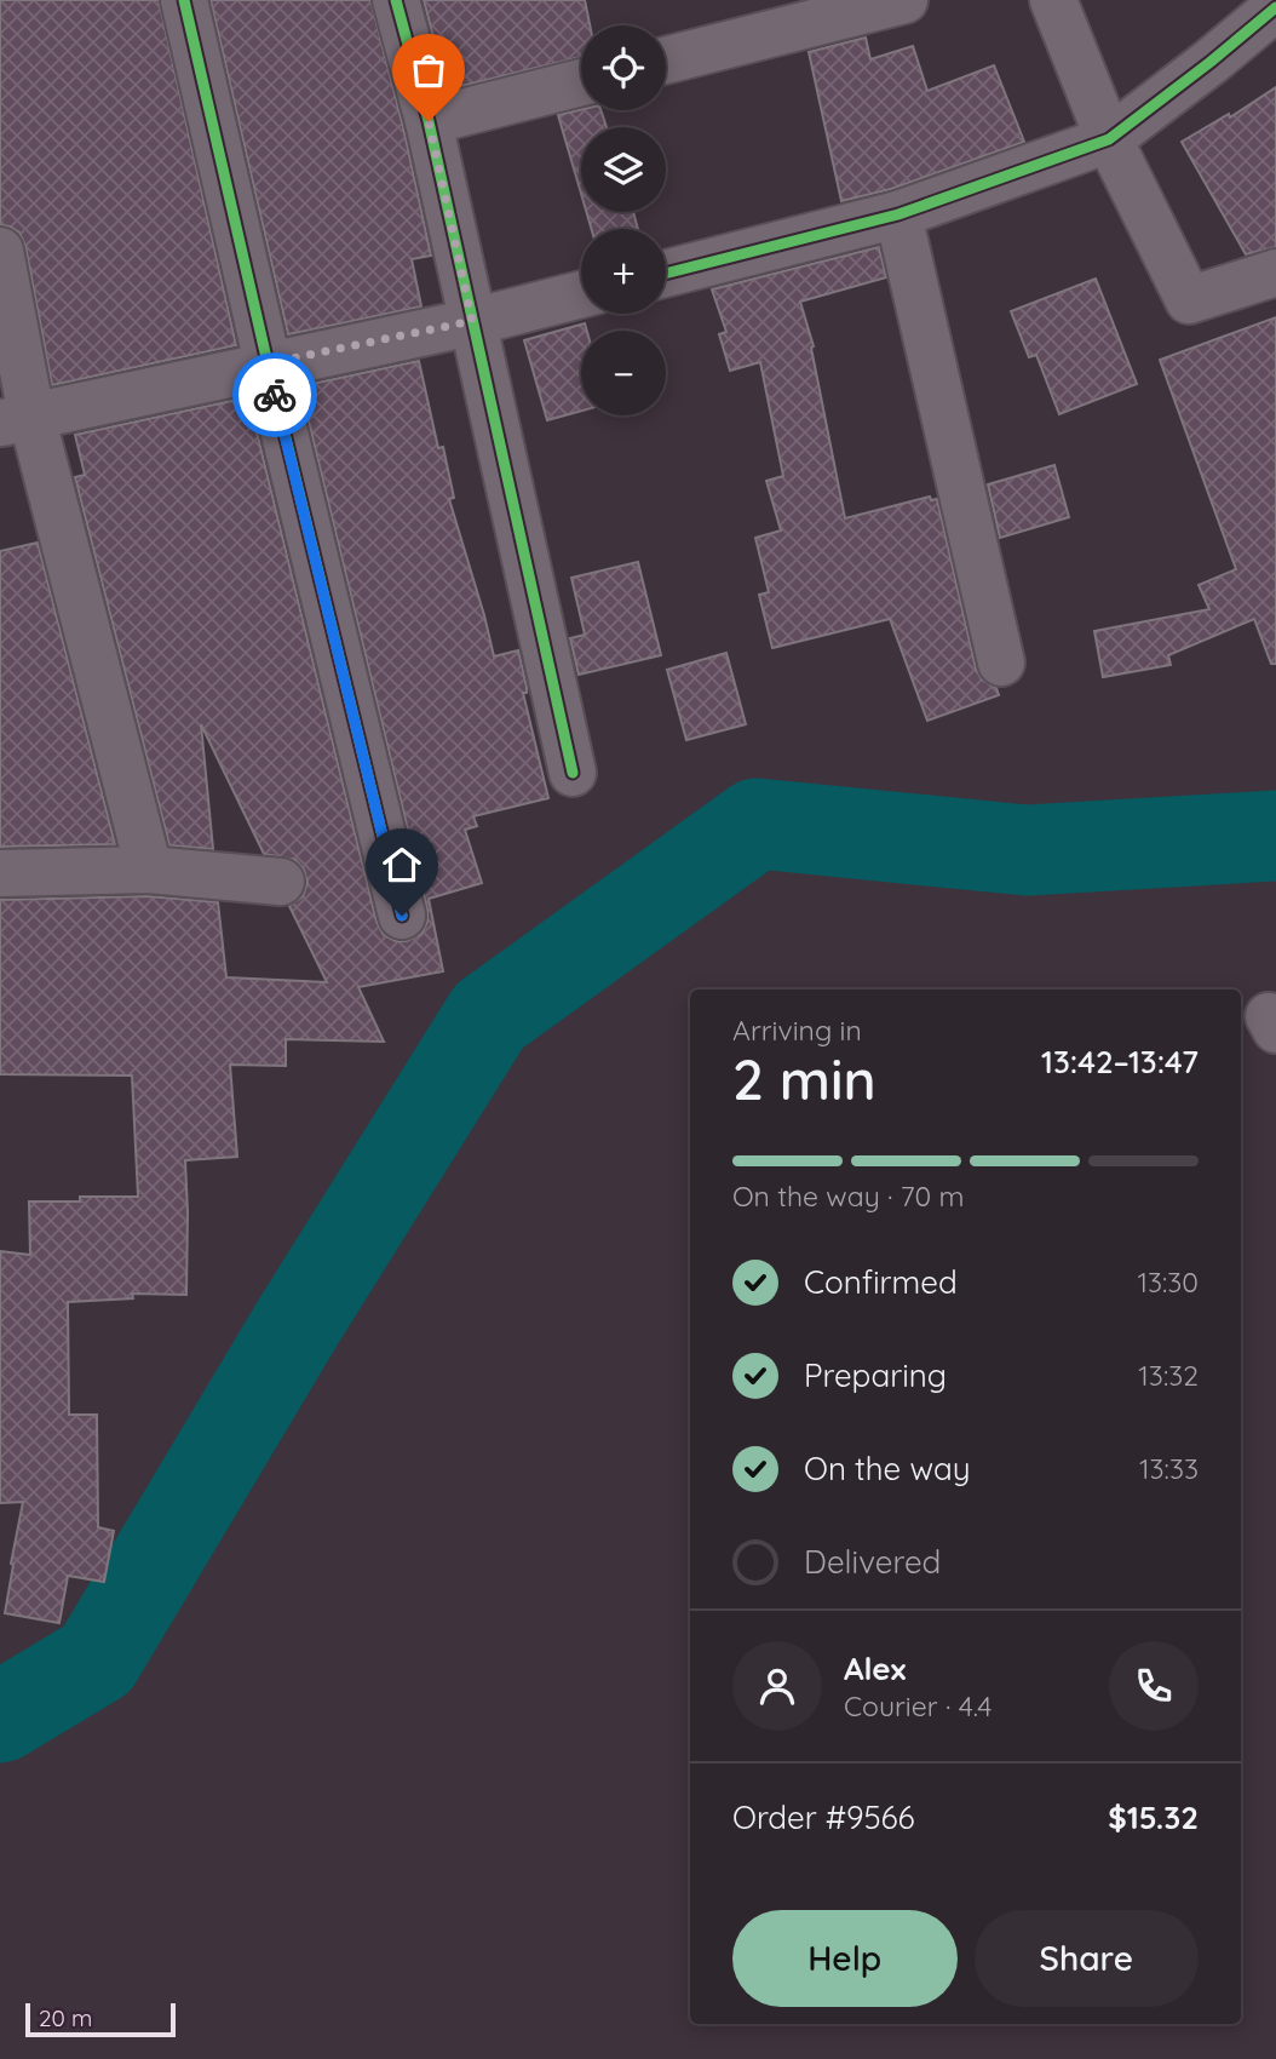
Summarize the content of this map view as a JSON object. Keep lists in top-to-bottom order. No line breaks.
{"scale_bar":"20 m","page":{"map_buttons":["+","−"],"heading":["2 min","Arriving in","13:42–13:47"],"panel":["Alex","Courier · 4.4","Order #9566","$15.32"],"bar":"On the way · 70 m","list":[["Confirmed","13:30"],["Preparing","13:32"],["On the way","13:33"],"Delivered"],"buttons":["Help","Share"],"scale":"20 m"}}
